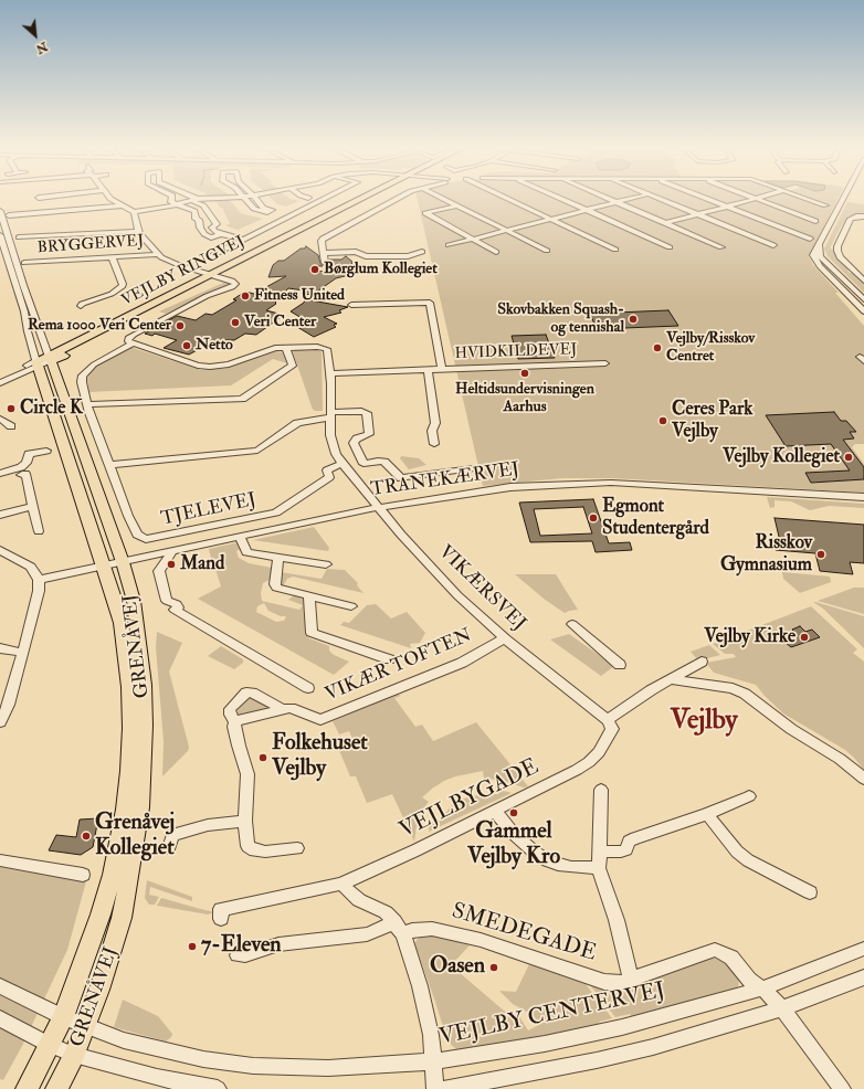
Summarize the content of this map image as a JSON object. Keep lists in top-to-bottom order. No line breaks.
{"streets":{"main road":["VEJLBY RINGVEJ","GRENÅVEJ"],"street":["BRYGGERVEJ","HVIDKILDEVEJ","TRANEKÆRVEJ","TJELEVEJ","VIKÆRSVEJ","VIKÆR TOFTEN","VEJLBYGADE","SMEDEGADE","VEJLBY CENTERVEJ"]},"crossings":[["VEJLBY RINGVEJ","GRENÅVEJ"],["HVIDKILDEVEJ","VIKÆRSVEJ"],["TRANEKÆRVEJ","VIKÆRSVEJ"],["TRANEKÆRVEJ","GRENÅVEJ"],["TJELEVEJ","VIKÆRSVEJ"],["VIKÆRSVEJ","VIKÆR TOFTEN"],["VIKÆRSVEJ","VEJLBYGADE"],["GRENÅVEJ","VEJLBY CENTERVEJ"],["SMEDEGADE","VEJLBY CENTERVEJ"]],"districts":["Vejlby"],"places":["Børglum Kollegiet","Fitness United","Skovbakken Squash- og tennishal","Veri Center","Rema 1000 Veri Center","Netto","Vejlby/Risskov Centret","Heltidsundervisningen Aarhus","Circle K","Ceres Park Vejlby","Vejlby Kollegiet","Egmont Studentergård","Risskov Gymnasium","Mand","Vejlby Kirke","Folkehuset Vejlby","Gammel Vejlby Kro","Grenåvej Kollegiet","7-Eleven","Oasen"],"north":"bottom right"}
